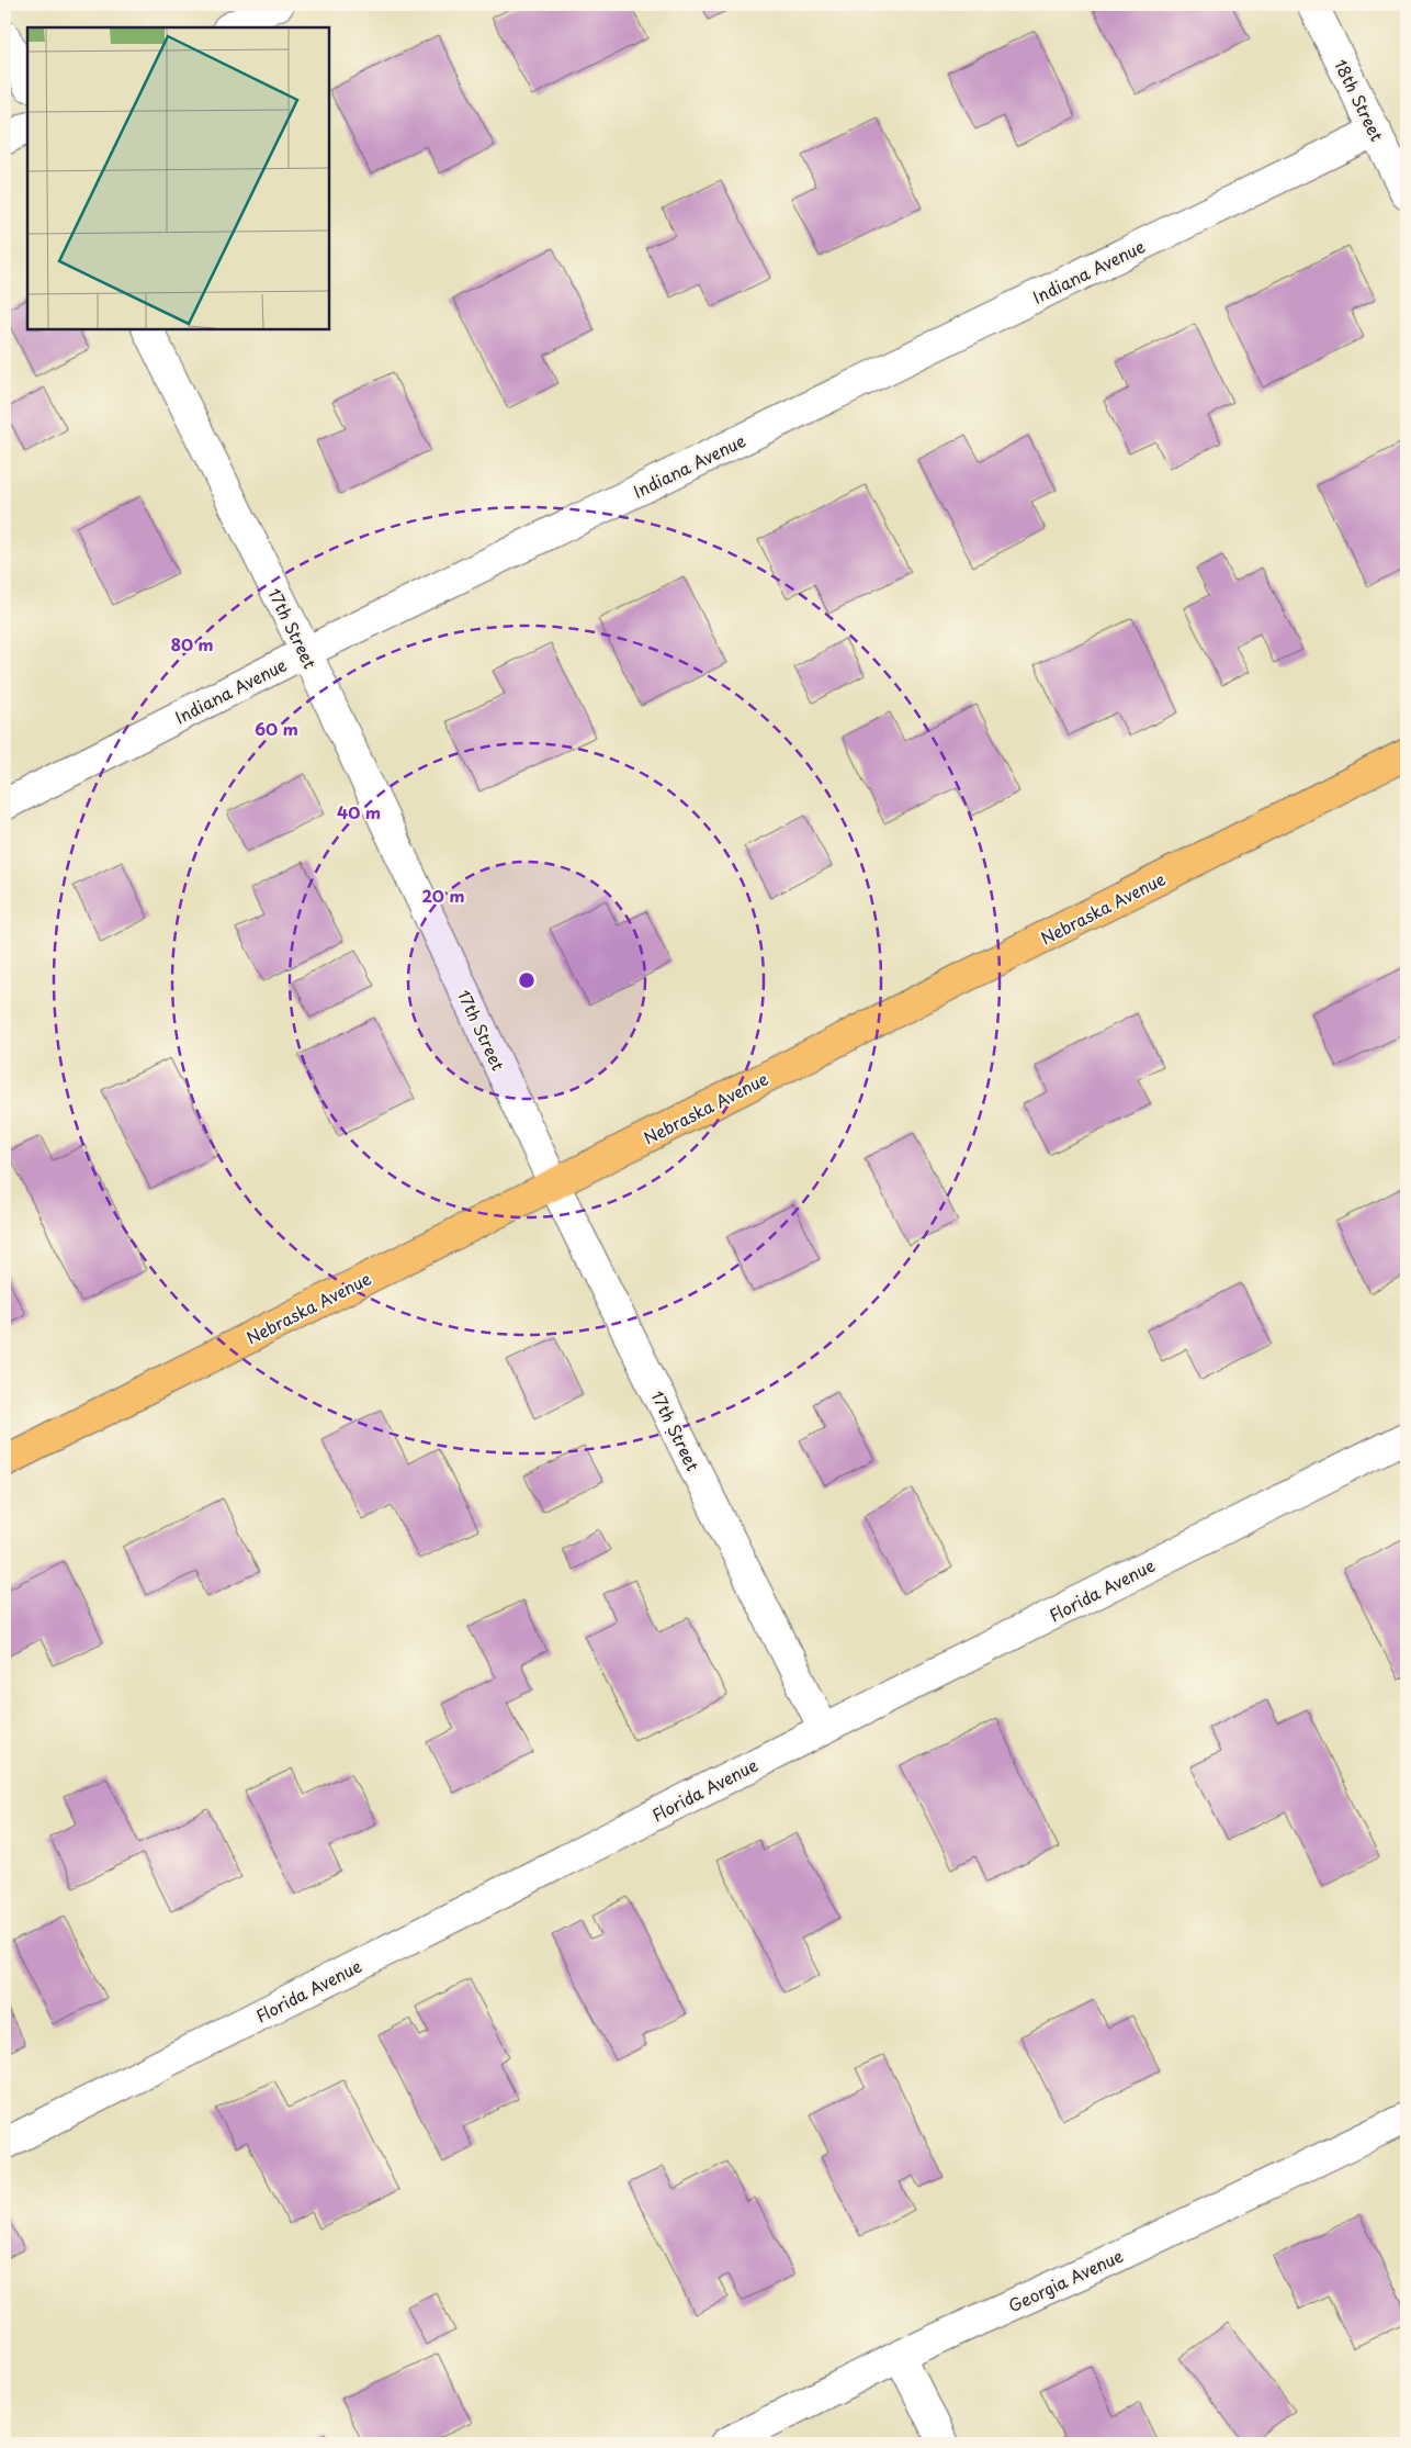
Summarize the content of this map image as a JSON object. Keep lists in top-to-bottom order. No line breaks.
{"streets":{"main road":["Nebraska Avenue"],"street":["18th Street","Indiana Avenue","17th Street","Florida Avenue","Georgia Avenue"]},"crossings":[["18th Street","Indiana Avenue"],["Indiana Avenue","17th Street"],["17th Street","Nebraska Avenue"],["17th Street","Florida Avenue"]],"rings":["80 m","60 m","40 m","20 m"]}
